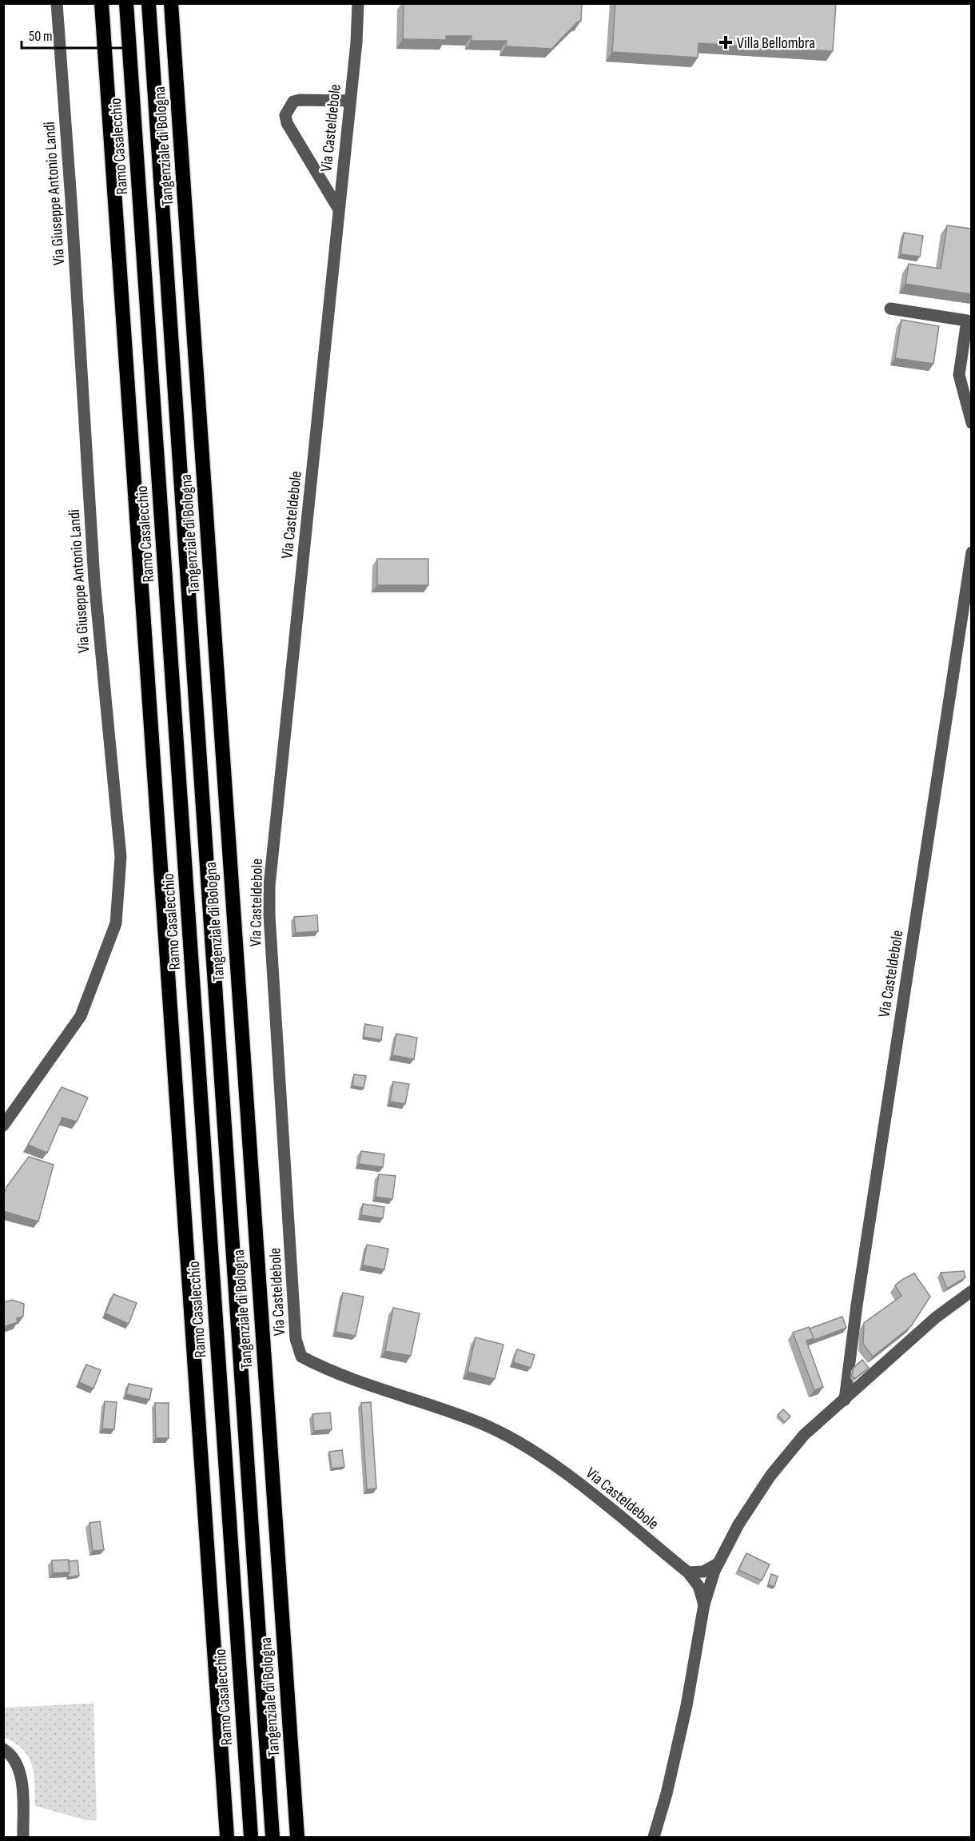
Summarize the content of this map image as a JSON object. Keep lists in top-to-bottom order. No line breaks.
{"streets":{"highway":["Ramo Casalecchio","Tangenziale di Bologna"],"street":["Via Casteldebole","Via Giuseppe Antonio Landi"]},"places":{"health":["Villa Bellombra"]},"scale_bar":"50 m"}
